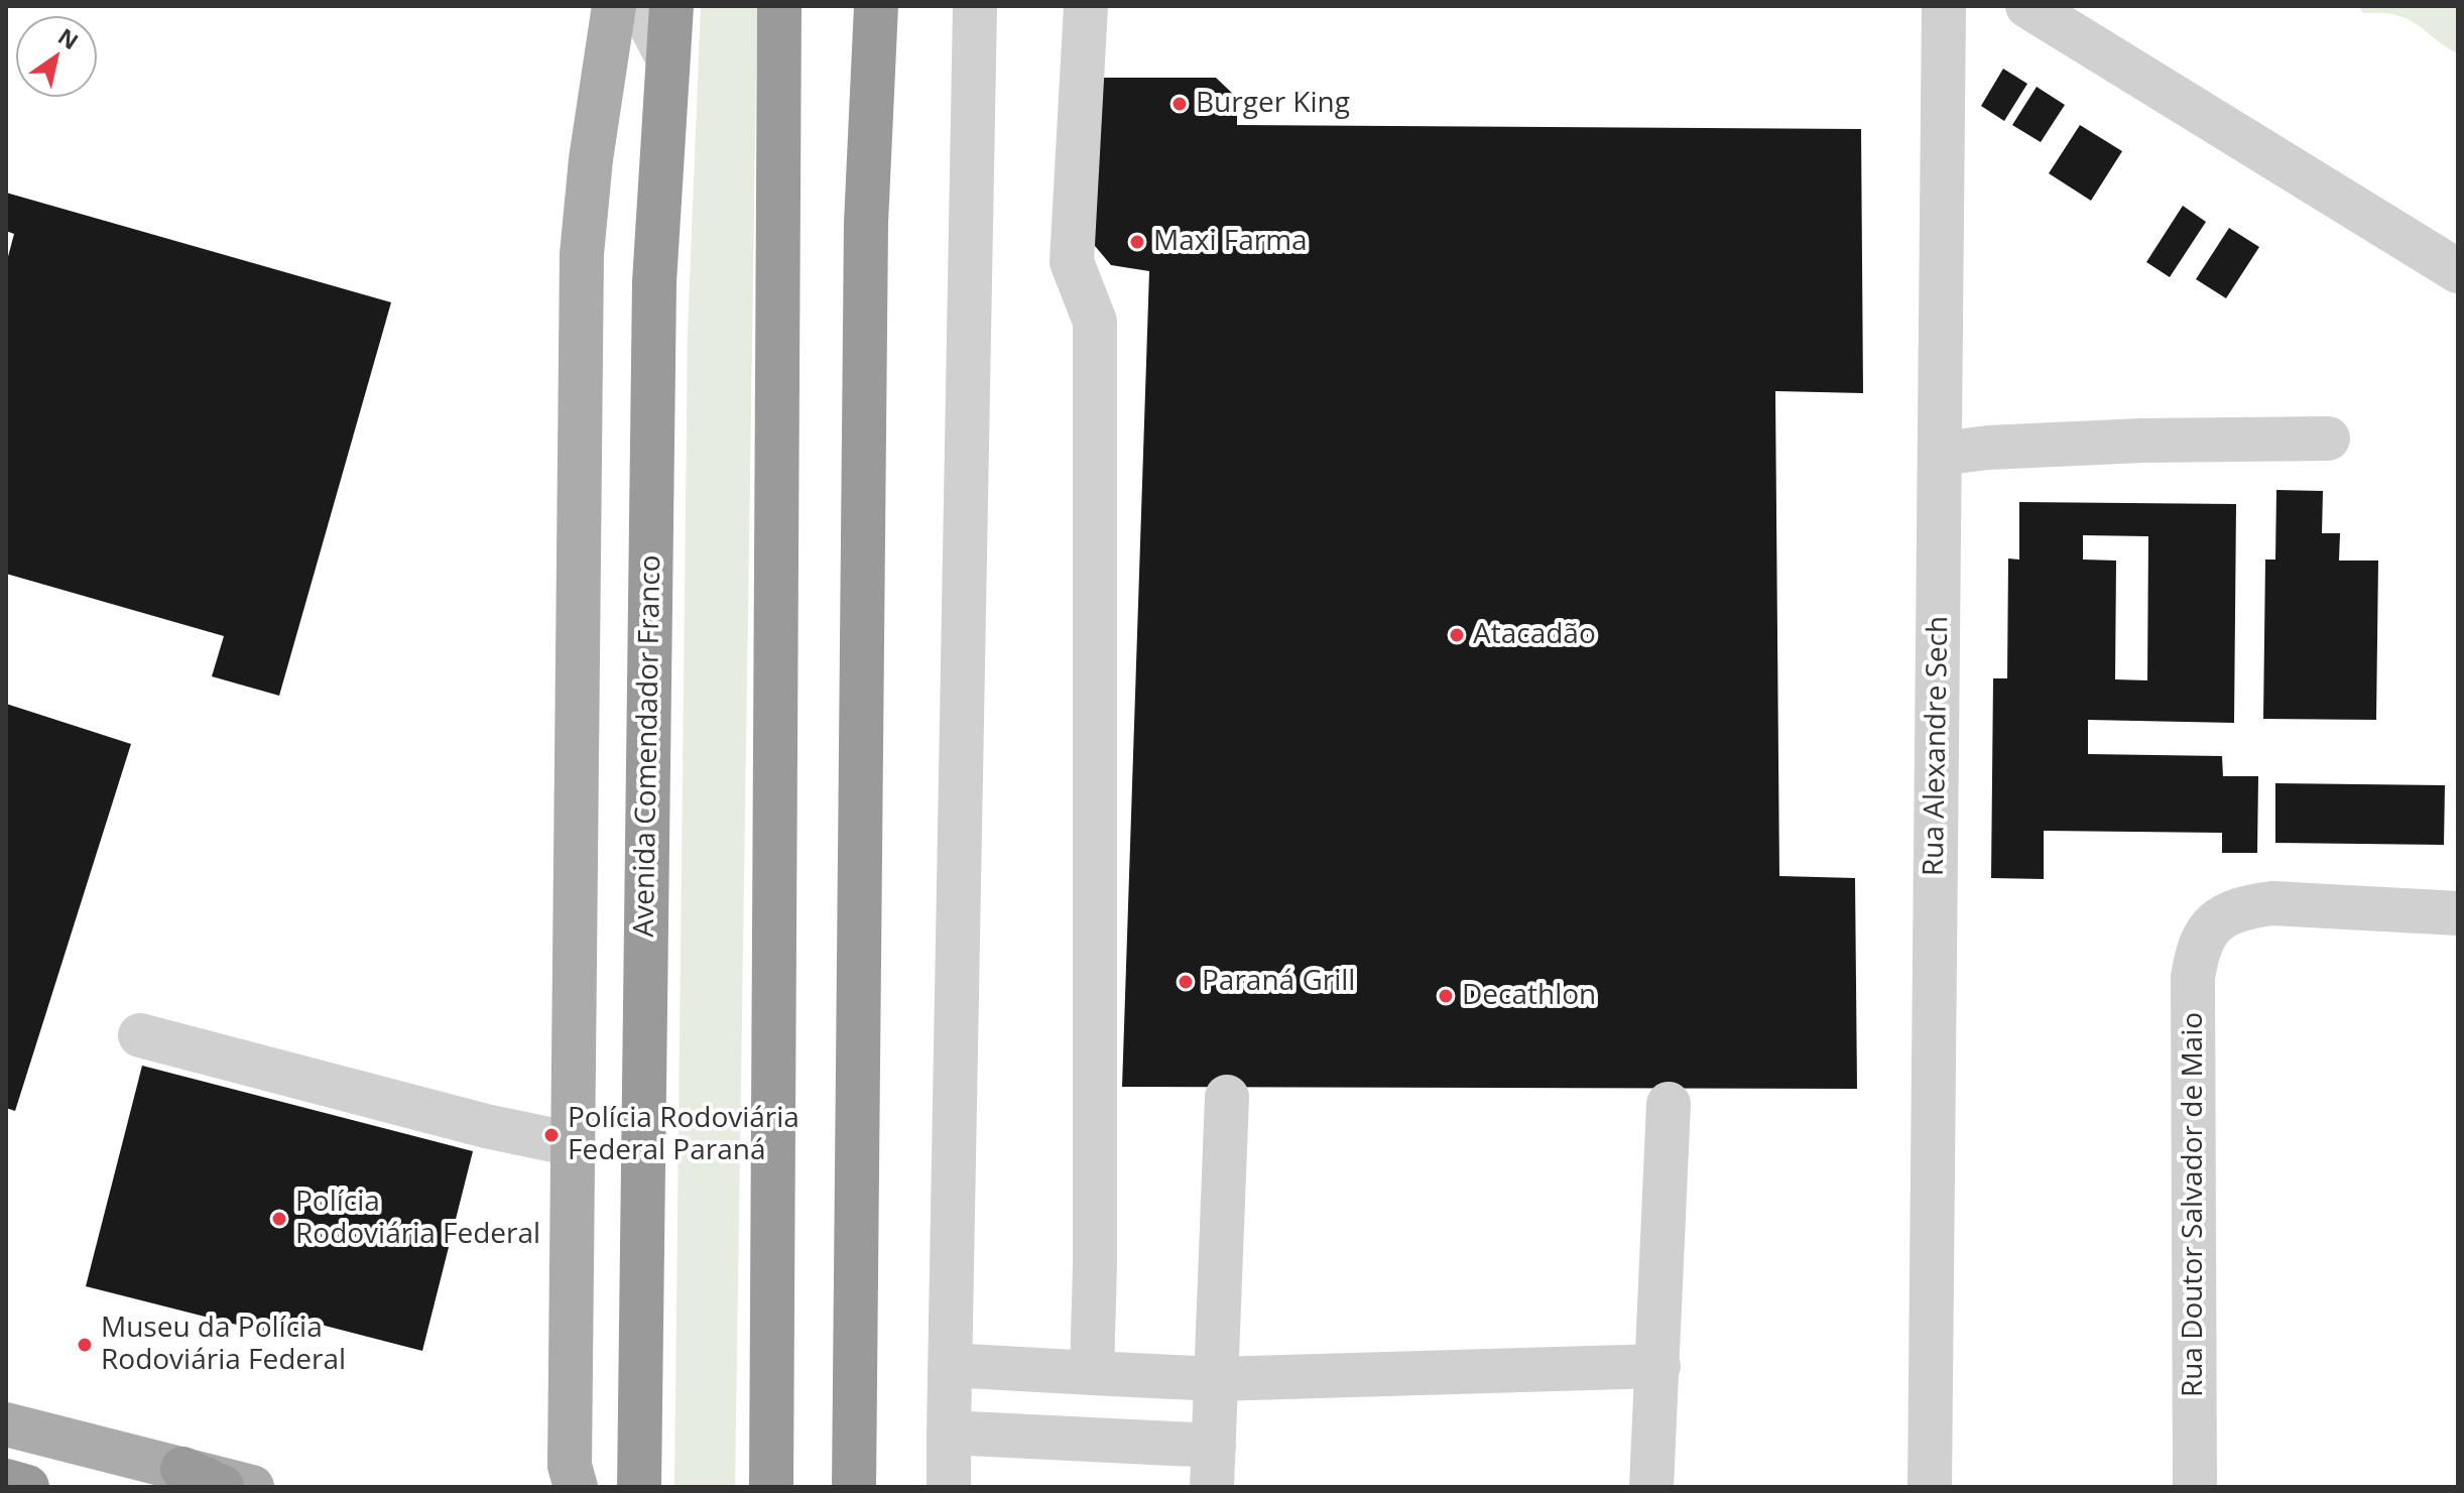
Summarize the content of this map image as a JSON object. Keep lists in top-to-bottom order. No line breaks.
{"streets":{"highway":["Avenida Comendador Franco"],"street":["Rua Alexandre Sech","Rua Doutor Salvador de Maio"]},"places":["Burger King","Maxi Farma","Atacadão","Paraná Grill","Decathlon","Polícia Rodoviária Federal Paraná","Polícia Rodoviária Federal","Museu da Polícia Rodoviária Federal"],"north":"top right"}
